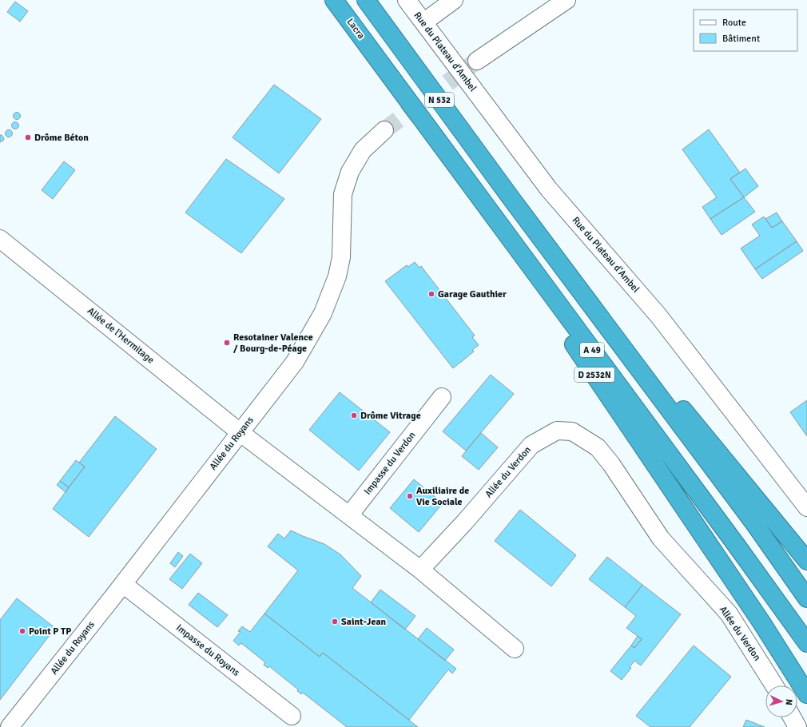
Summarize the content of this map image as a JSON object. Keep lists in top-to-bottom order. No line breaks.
{"streets":{"highway":["Lacra","N 532","A 49","D 2532N"],"street":["Rue du Plateau d'Ambel","Allée de l'Hermitage","Allée du Royans","Impasse du Verdon","Allée du Verdon","Impasse du Royans"]},"crossings":[["Lacra","A 49"],["Lacra","D 2532N"],["N 532","A 49"],["Allée de l'Hermitage","Allée du Royans"],["A 49","D 2532N"],["Allée du Royans","Impasse du Royans"]],"places":["Drôme Béton","Garage Gauthier","Resotainer Valence / Bourg-de-Péage","Drôme Vitrage","Auxiliaire de Vie Sociale","Saint-Jean","Point P TP"],"legend":["Route","Bâtiment"],"north":"right"}
